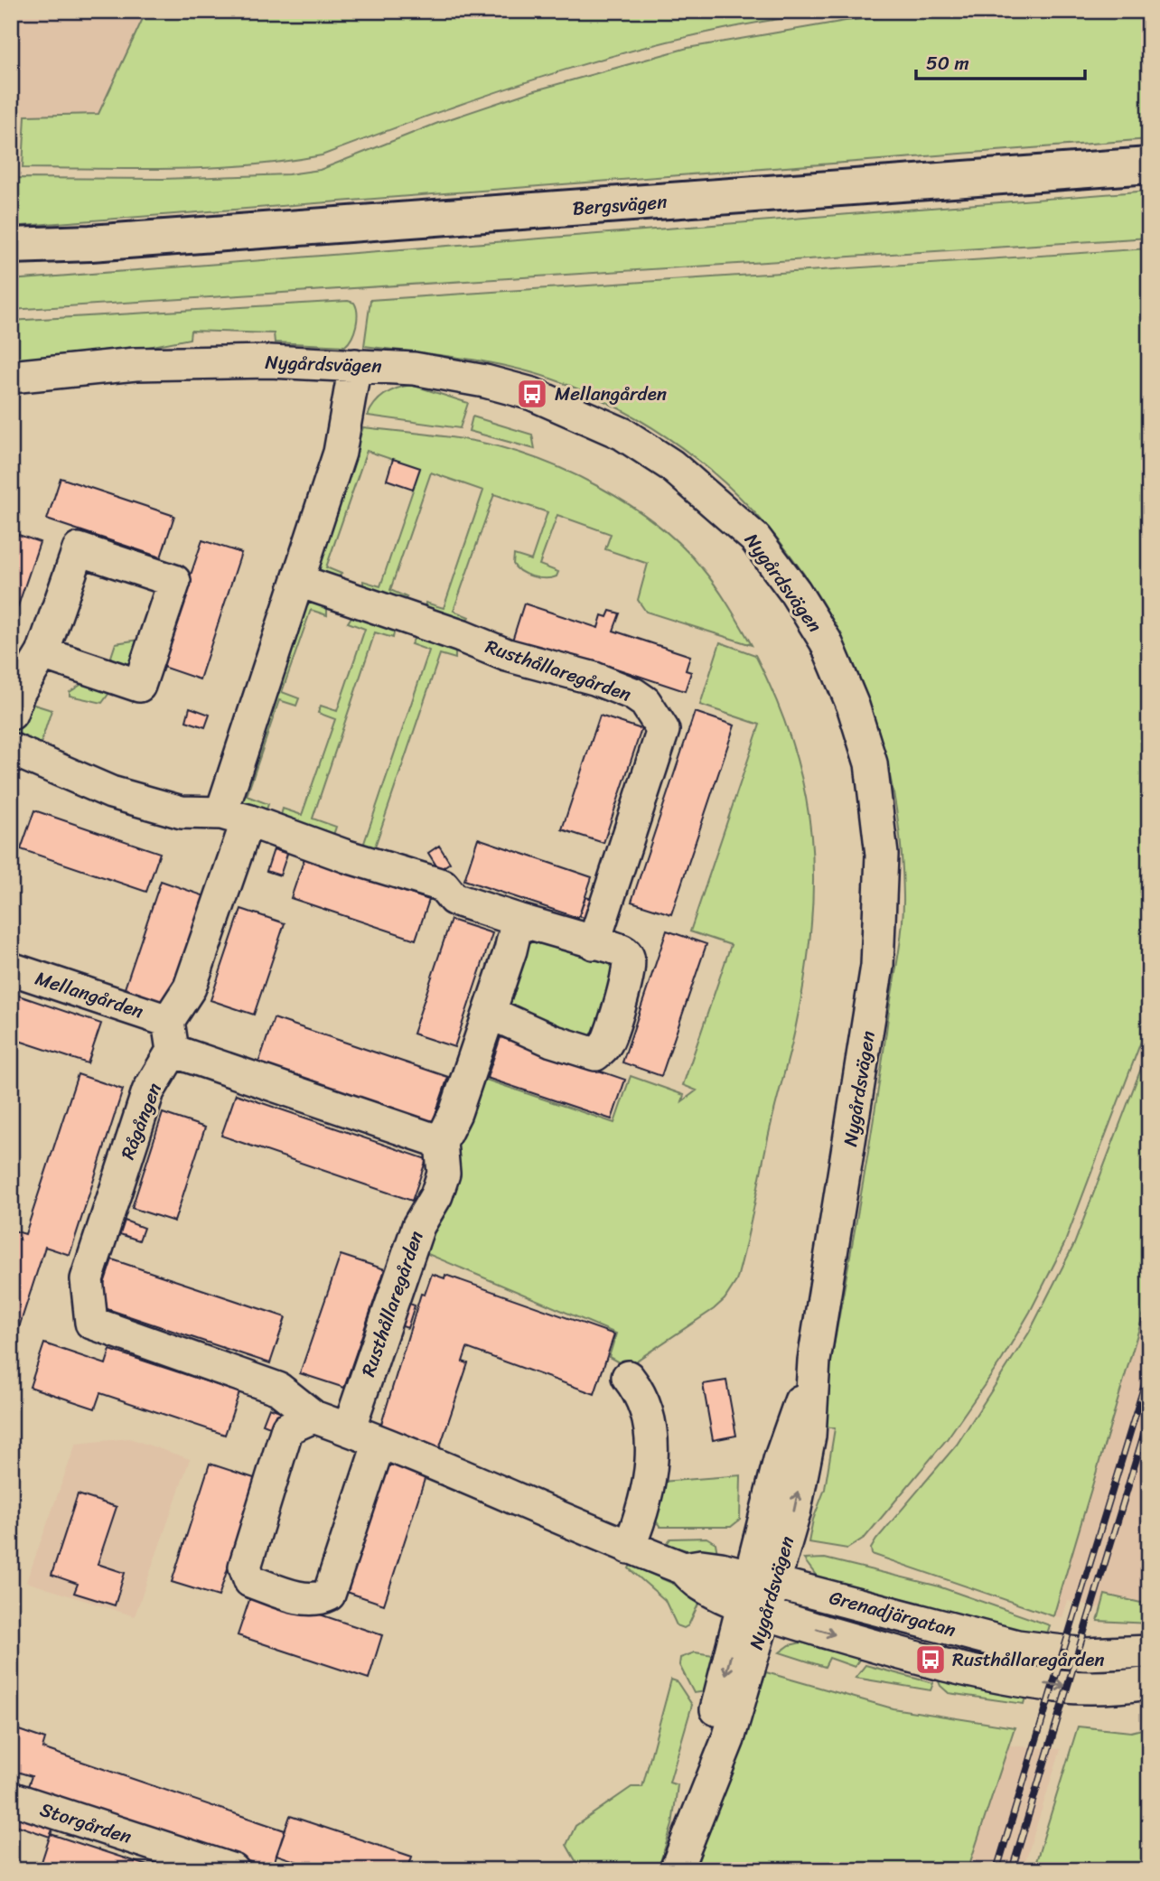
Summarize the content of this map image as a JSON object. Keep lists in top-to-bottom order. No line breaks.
{"streets":{"main road":["Bergsvägen"],"street":["Nygårdsvägen","Rusthållaregården","Mellangården","Rågången","Grenadjärgatan","Storgården"]},"crossings":[["Nygårdsvägen","Grenadjärgatan"],["Mellangården","Rågången"]],"places":{"bus stop":["Mellangården","Rusthållaregården"]},"scale_bar":"50 m"}
